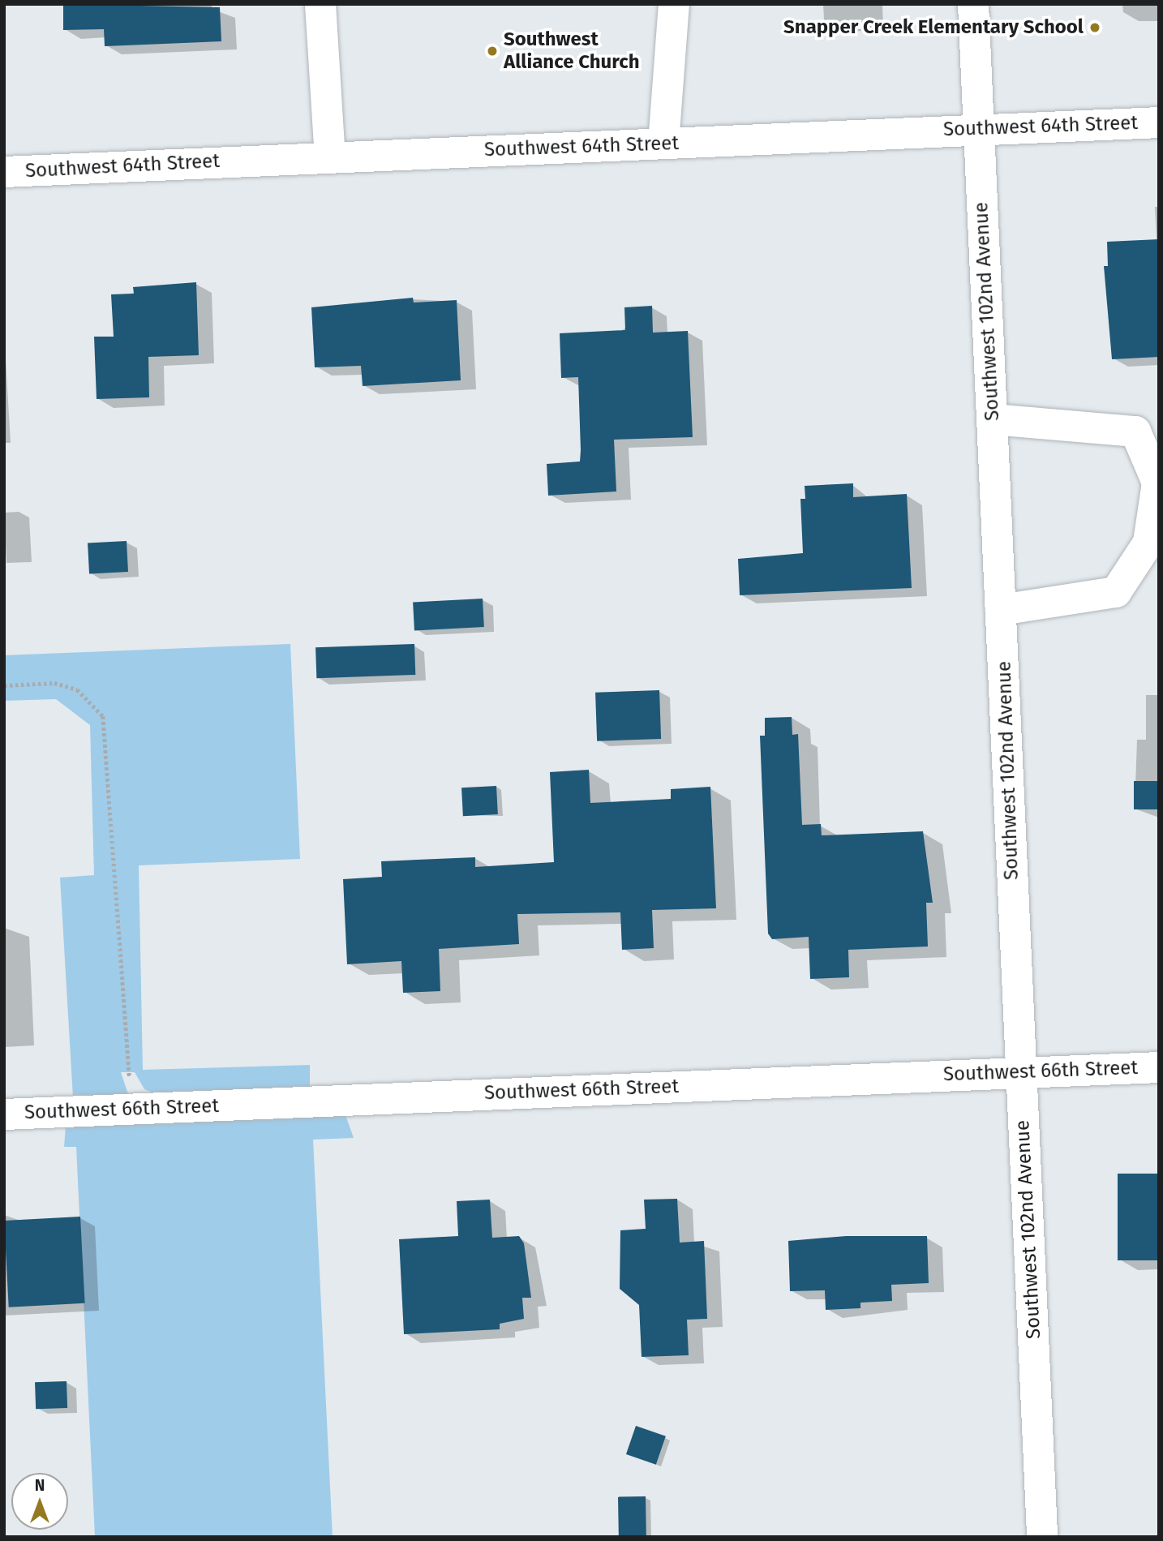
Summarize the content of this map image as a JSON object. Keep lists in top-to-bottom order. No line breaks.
{"streets":{"street":["Southwest 64th Street","Southwest 102nd Avenue","Southwest 66th Street"]},"crossings":[["Southwest 64th Street","Southwest 102nd Avenue"],["Southwest 102nd Avenue","Southwest 66th Street"]],"places":["Snapper Creek Elementary School","Southwest Alliance Church"],"north":"top"}
